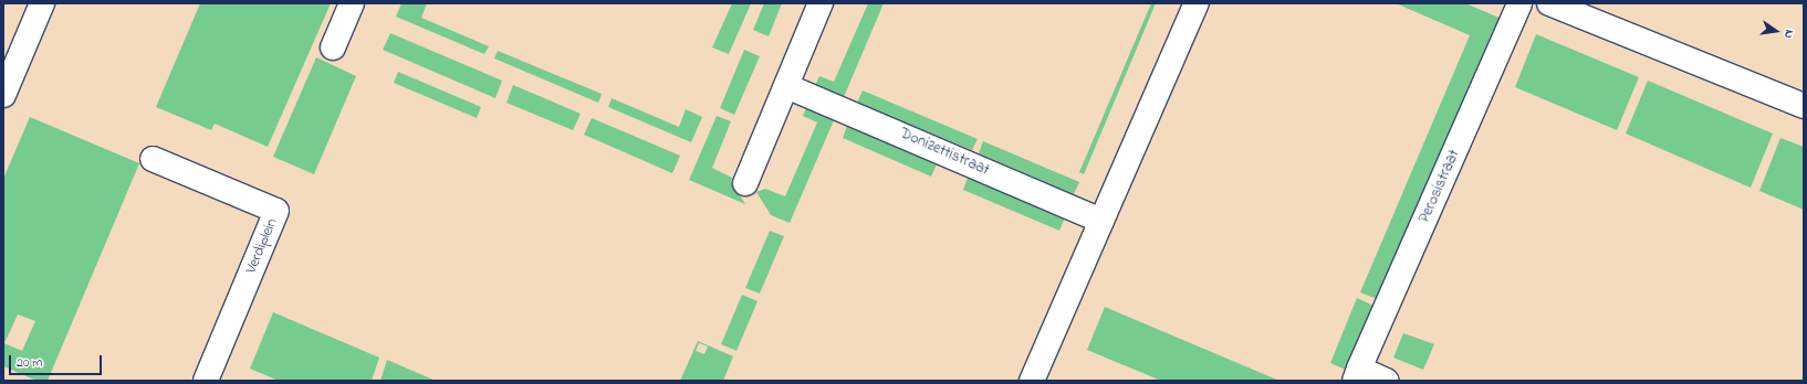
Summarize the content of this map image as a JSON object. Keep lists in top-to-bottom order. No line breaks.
{"streets":{"street":["Donizettistraat","Perosistraat","Verdiplein"]},"scale_bar":"20 m","north":"right"}
